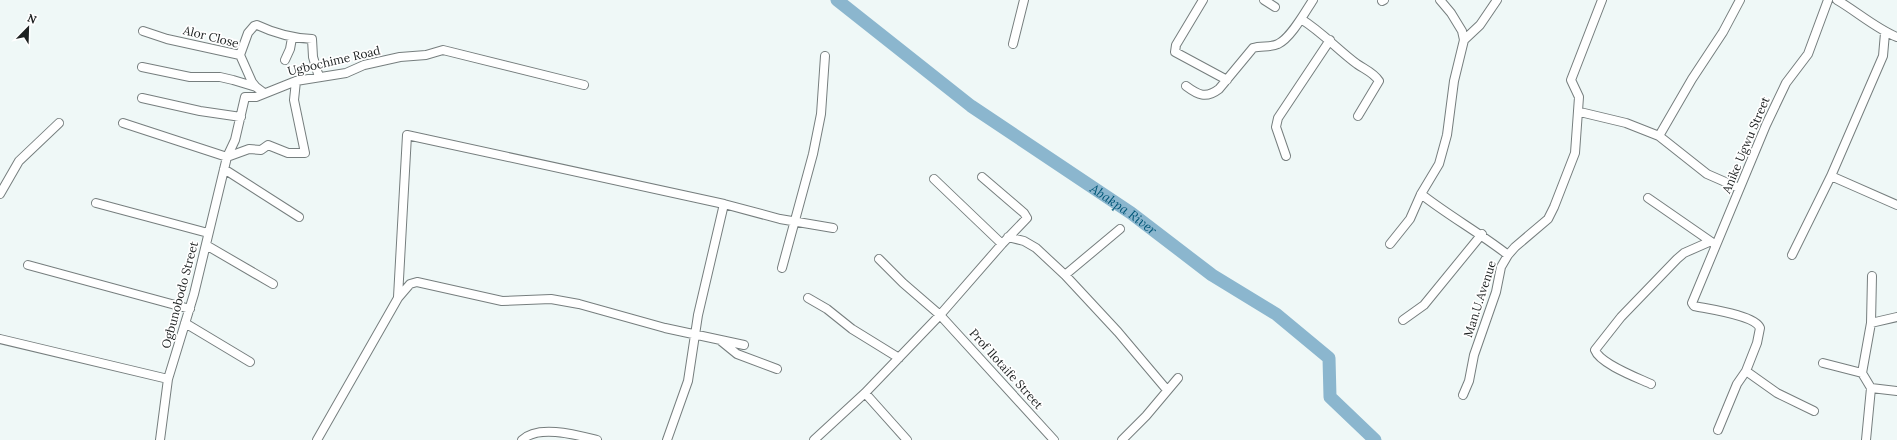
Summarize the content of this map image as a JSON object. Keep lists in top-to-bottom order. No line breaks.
{"streets":{"street":["Alor Close","Ugbochime Road","Anike Ugwu Street","Ogbunobodo Street","Man.U.Avenue","Prof Ilotaife Street"]},"crossings":[["Ugbochime Road","Ogbunobodo Street"]],"water":["Abakpa River"],"north":"top right"}
